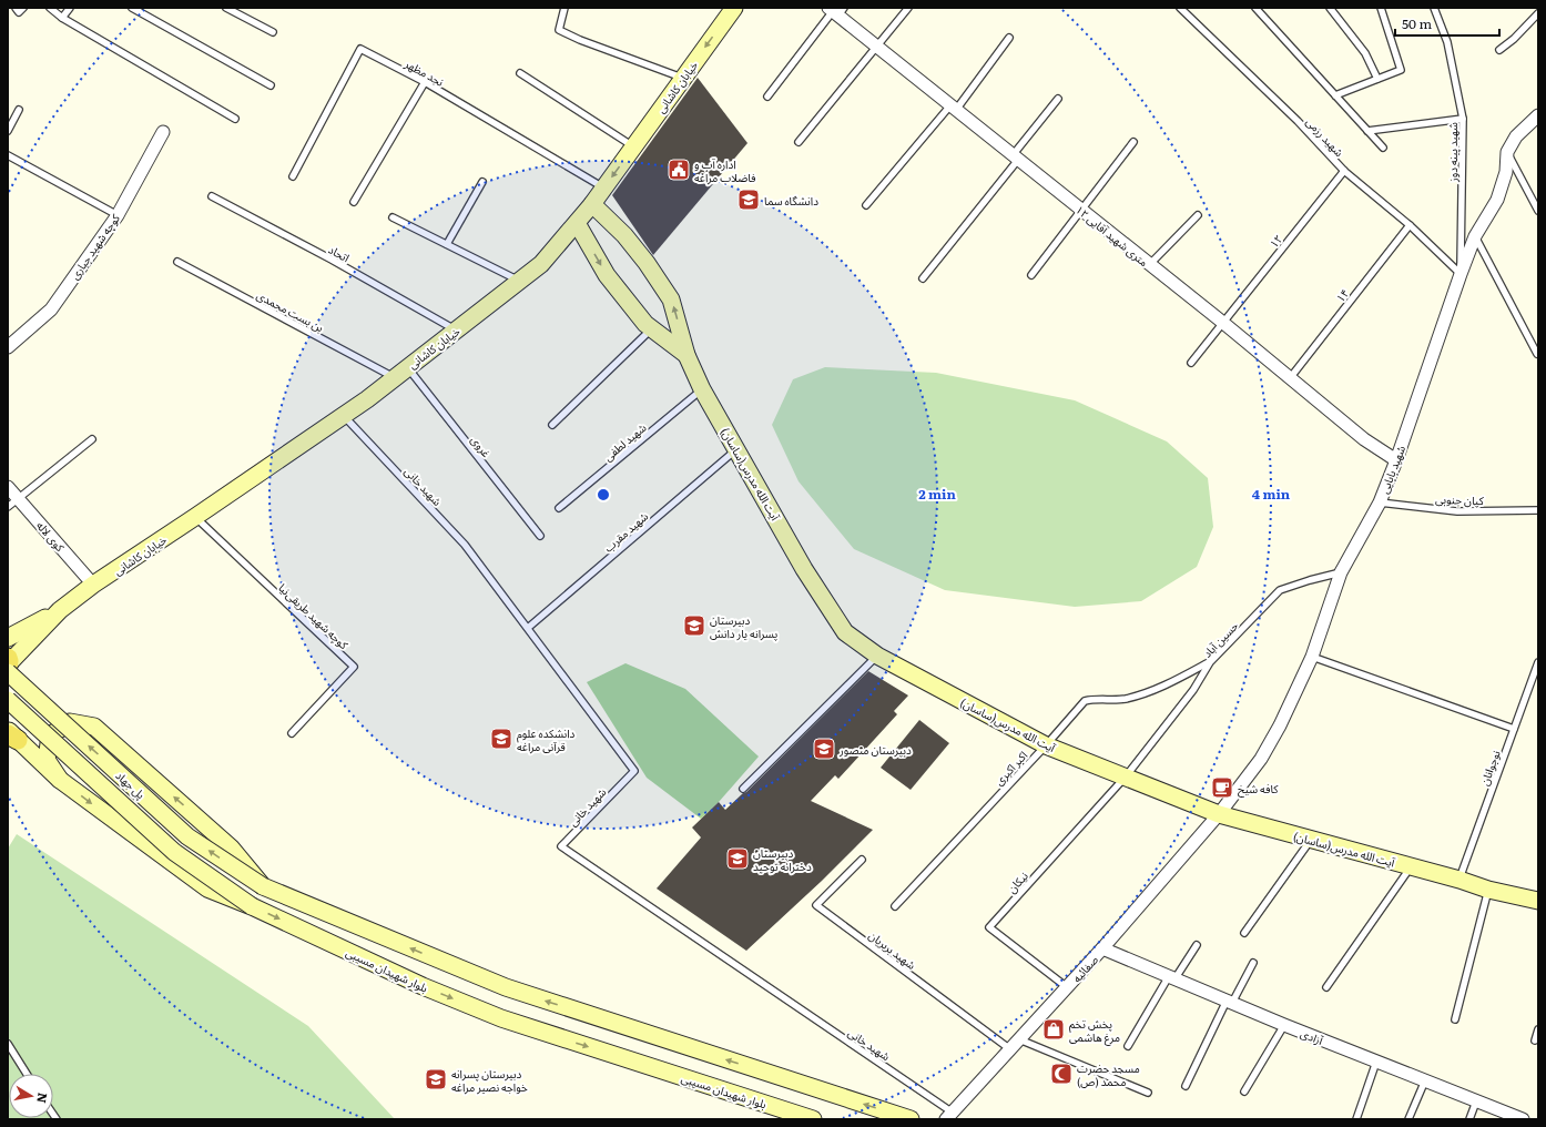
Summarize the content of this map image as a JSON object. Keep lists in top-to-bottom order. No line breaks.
{"streets":{"main road":["خیابان کاشانی","آیت الله مدرس(ساسان)","پل جهاد","بلوار شهیدان مسیبی"],"street":["۱۲ متری شهید آقایی","کوچه شهید جباری","شهید بابایی","کوی لاله","صفائیه","آزادی"],"lane":["نجد مظهر","شهید رزمی","شهید پینه دوز","۱۲","اتحاد","۱۴","بن بست محمدی","شهید لطفی","غروی","شهید خانی","کیان جنوبی","شهید مقرب","کوچه شهید طریقی‌نیا","حسین آباد","اکبر اکبری","نوجوانان","نیکان","شهید بربریان"]},"crossings":[["نجد مظهر","خیابان کاشانی"],["خیابان کاشانی","اتحاد"],["خیابان کاشانی","بن بست محمدی"],["خیابان کاشانی","غروی"],["خیابان کاشانی","آیت الله مدرس(ساسان)"],["خیابان کاشانی","شهید خانی"],["خیابان کاشانی","کوی لاله"],["خیابان کاشانی","کوچه شهید طریقی‌نیا"],["شهید رزمی","شهید پینه دوز"],["شهید رزمی","۱۲"],["شهید رزمی","۱۴"],["شهید رزمی","شهید بابایی"],["شهید پینه دوز","شهید بابایی"],["۱۲ متری شهید آقایی","۱۲"],["۱۲ متری شهید آقایی","۱۴"],["۱۲ متری شهید آقایی","شهید بابایی"],["بن بست محمدی","غروی"],["شهید لطفی","آیت الله مدرس(ساسان)"],["شهید بابایی","آیت الله مدرس(ساسان)"],["شهید بابایی","کیان جنوبی"],["شهید بابایی","حسین آباد"],["شهید بابایی","صفائیه"],["آیت الله مدرس(ساسان)","شهید مقرب"],["آیت الله مدرس(ساسان)","حسین آباد"],["آیت الله مدرس(ساسان)","اکبر اکبری"],["آیت الله مدرس(ساسان)","نوجوانان"],["آیت الله مدرس(ساسان)","نیکان"],["آیت الله مدرس(ساسان)","صفائیه"],["شهید خانی","شهید مقرب"],["شهید خانی","صفائیه"],["حسین آباد","اکبر اکبری"],["حسین آباد","نیکان"],["پل جهاد","بلوار شهیدان مسیبی"],["نیکان","صفائیه"],["شهید بربریان","صفائیه"],["صفائیه","آزادی"]],"places":{"public building":["اداره آب و فاضلاب مراغه"],"school or university":["دانشگاه سما","دبیرستان پسرانه یار دانش","دانشکده علوم قرآنی مراغه","دبیرستان منصور","دبیرستان دخترانه توحید","دبیرستان پسرانه خواجه نصیر مراغه"],"cafe":["کافه شیخ"],"shop":["پخش تخم مرغ هاشمی"],"mosque":["مسجد حضرت محمد (ص)"]},"scale_bar":"50 m","north":"right","rings":["2 min","4 min"]}
